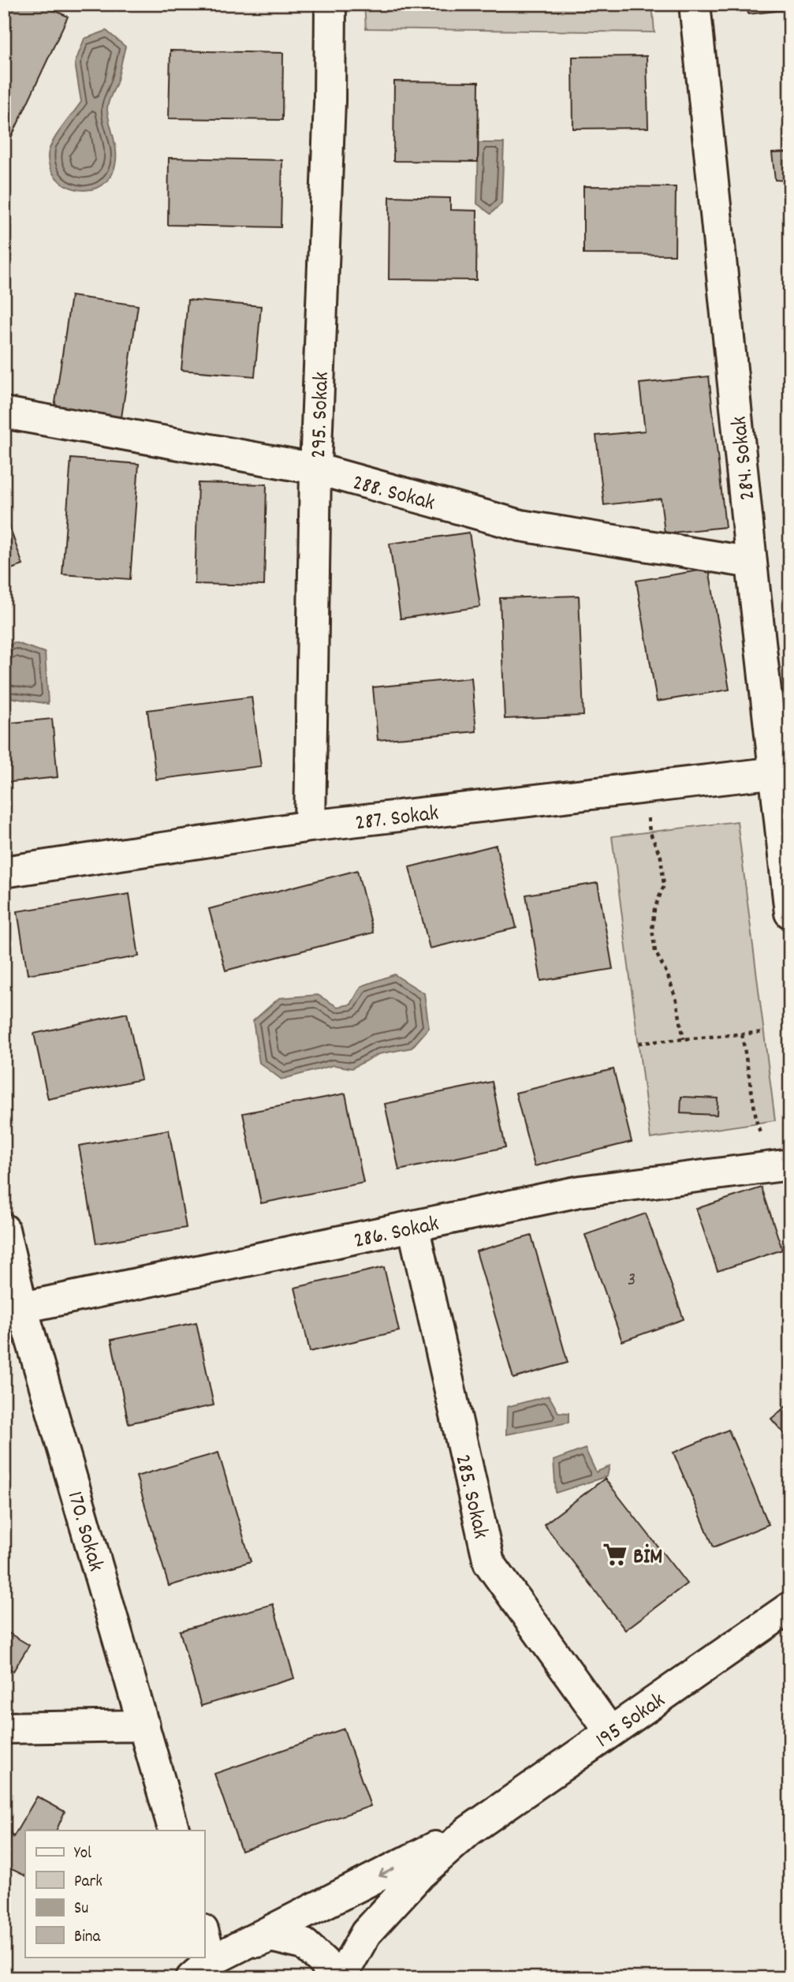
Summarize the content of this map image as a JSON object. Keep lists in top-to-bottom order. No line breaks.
{"streets":{"street":["295. Sokak","284. Sokak","288. Sokak","287. Sokak","286. Sokak","285. Sokak","170. Sokak","195 Sokak"]},"crossings":[["295. Sokak","288. Sokak"],["295. Sokak","287. Sokak"],["284. Sokak","288. Sokak"],["284. Sokak","287. Sokak"],["286. Sokak","285. Sokak"],["286. Sokak","170. Sokak"],["285. Sokak","195 Sokak"]],"places":{"supermarket":["BİM"]},"house_numbers":["3"],"legend":["Yol","Park","Su","Bina"]}
